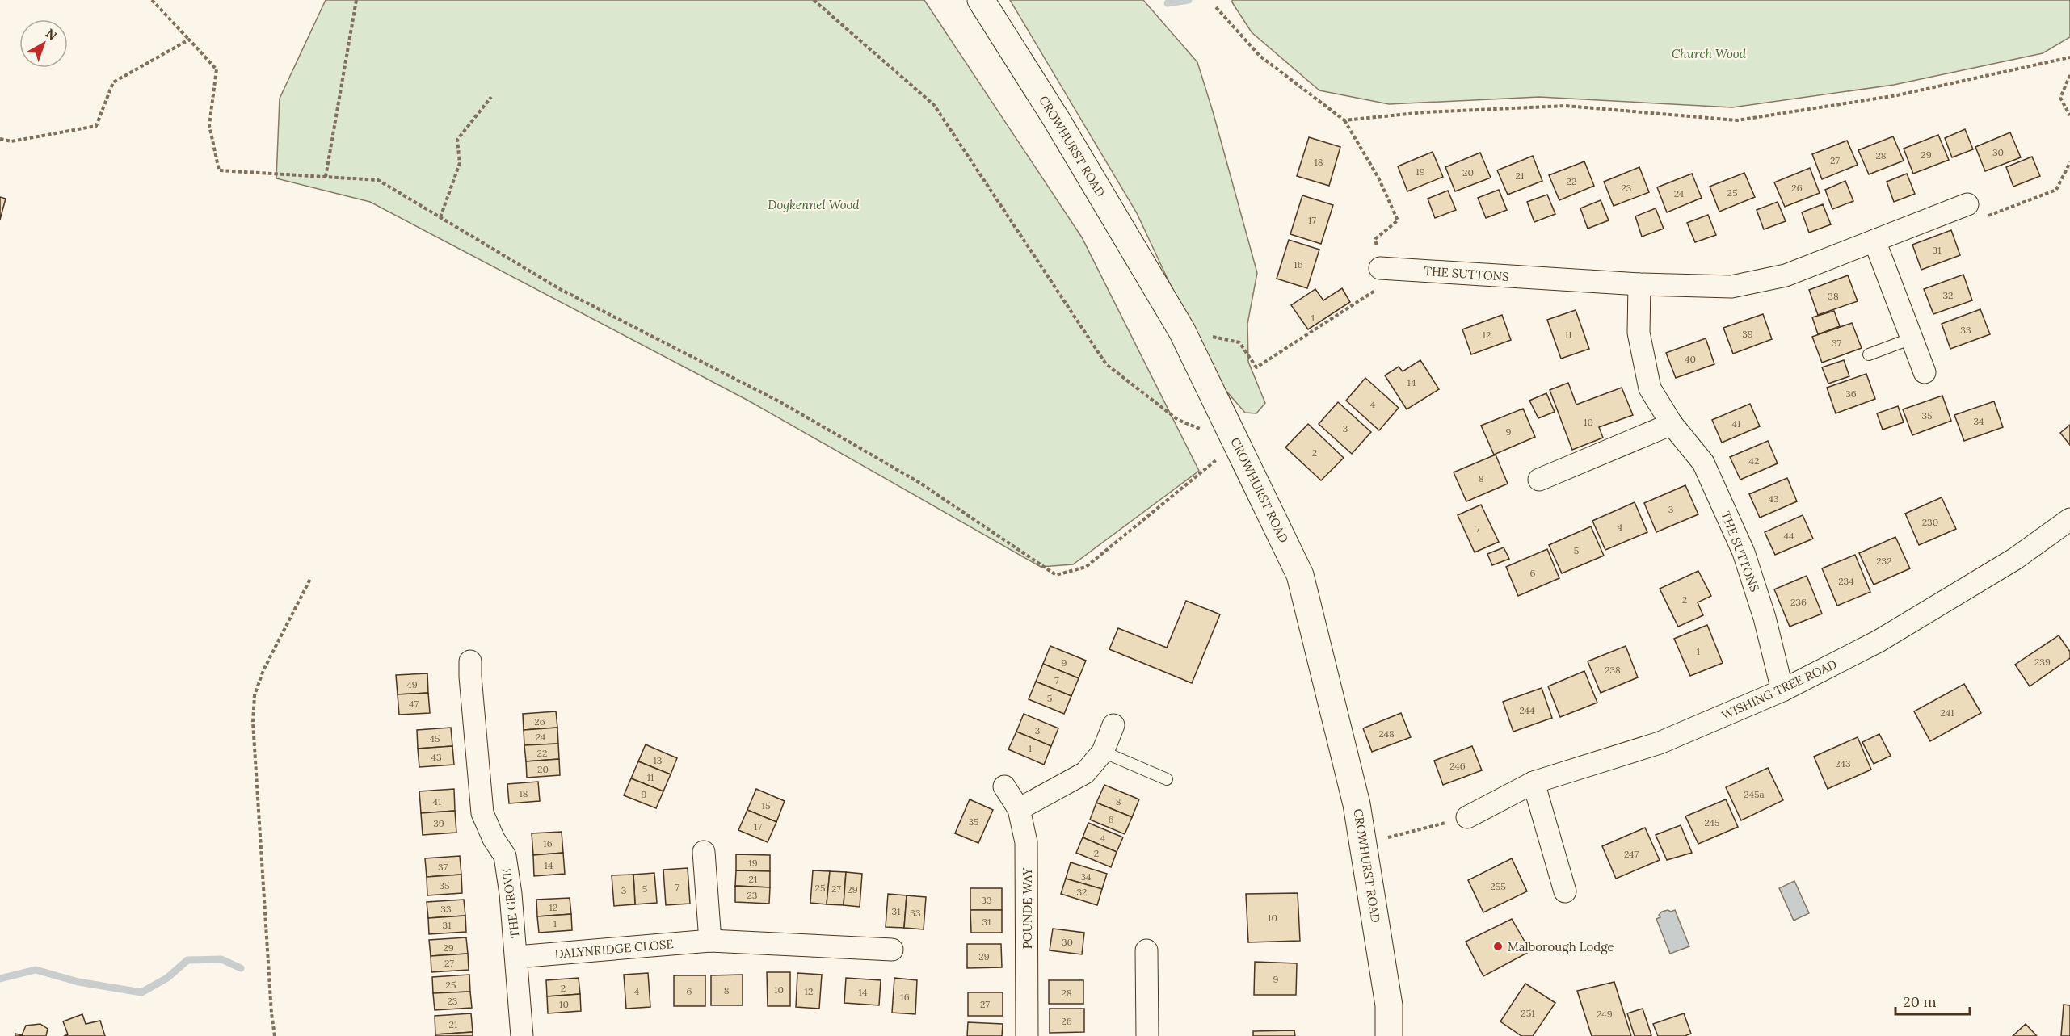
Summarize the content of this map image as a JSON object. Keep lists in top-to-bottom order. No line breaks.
{"streets":{"main road":["CROWHURST ROAD"],"street":["THE SUTTONS","WISHING TREE ROAD","THE GROVE","POUNDE WAY","DALYNRIDGE CLOSE"]},"crossings":[["THE SUTTONS","WISHING TREE ROAD"],["THE GROVE","DALYNRIDGE CLOSE"]],"parks":["Church Wood","Dogkennel Wood"],"places":["Malborough Lodge"],"house_numbers":["30","29","28","27","18","19","20","21","22","23","26","25","24","17","31","16","32","38","1","33","39","12","11","37","40","14","36","4","35","34","10","41","3","9","2","42","8","43","3","230","4","7","44","5","232","6","234","2","236","1","239","9","238","7","49","5","47","244","241","26","3","248","24","45","1","22","43","13","243","246","20","11","18","9","245a","41","8","15","6","35","245","39","17","4","16","2","247","19","14","37","34","21","35","255","7","25","5","27","29","3","32","23","33","12","33","31","33","10","31","1","31","30","29","29","27","9","25","2","10","8","4","6","12","14","28","16","23","10","27","251","249","26","21"],"scale_bar":"20 m","north":"top right"}
